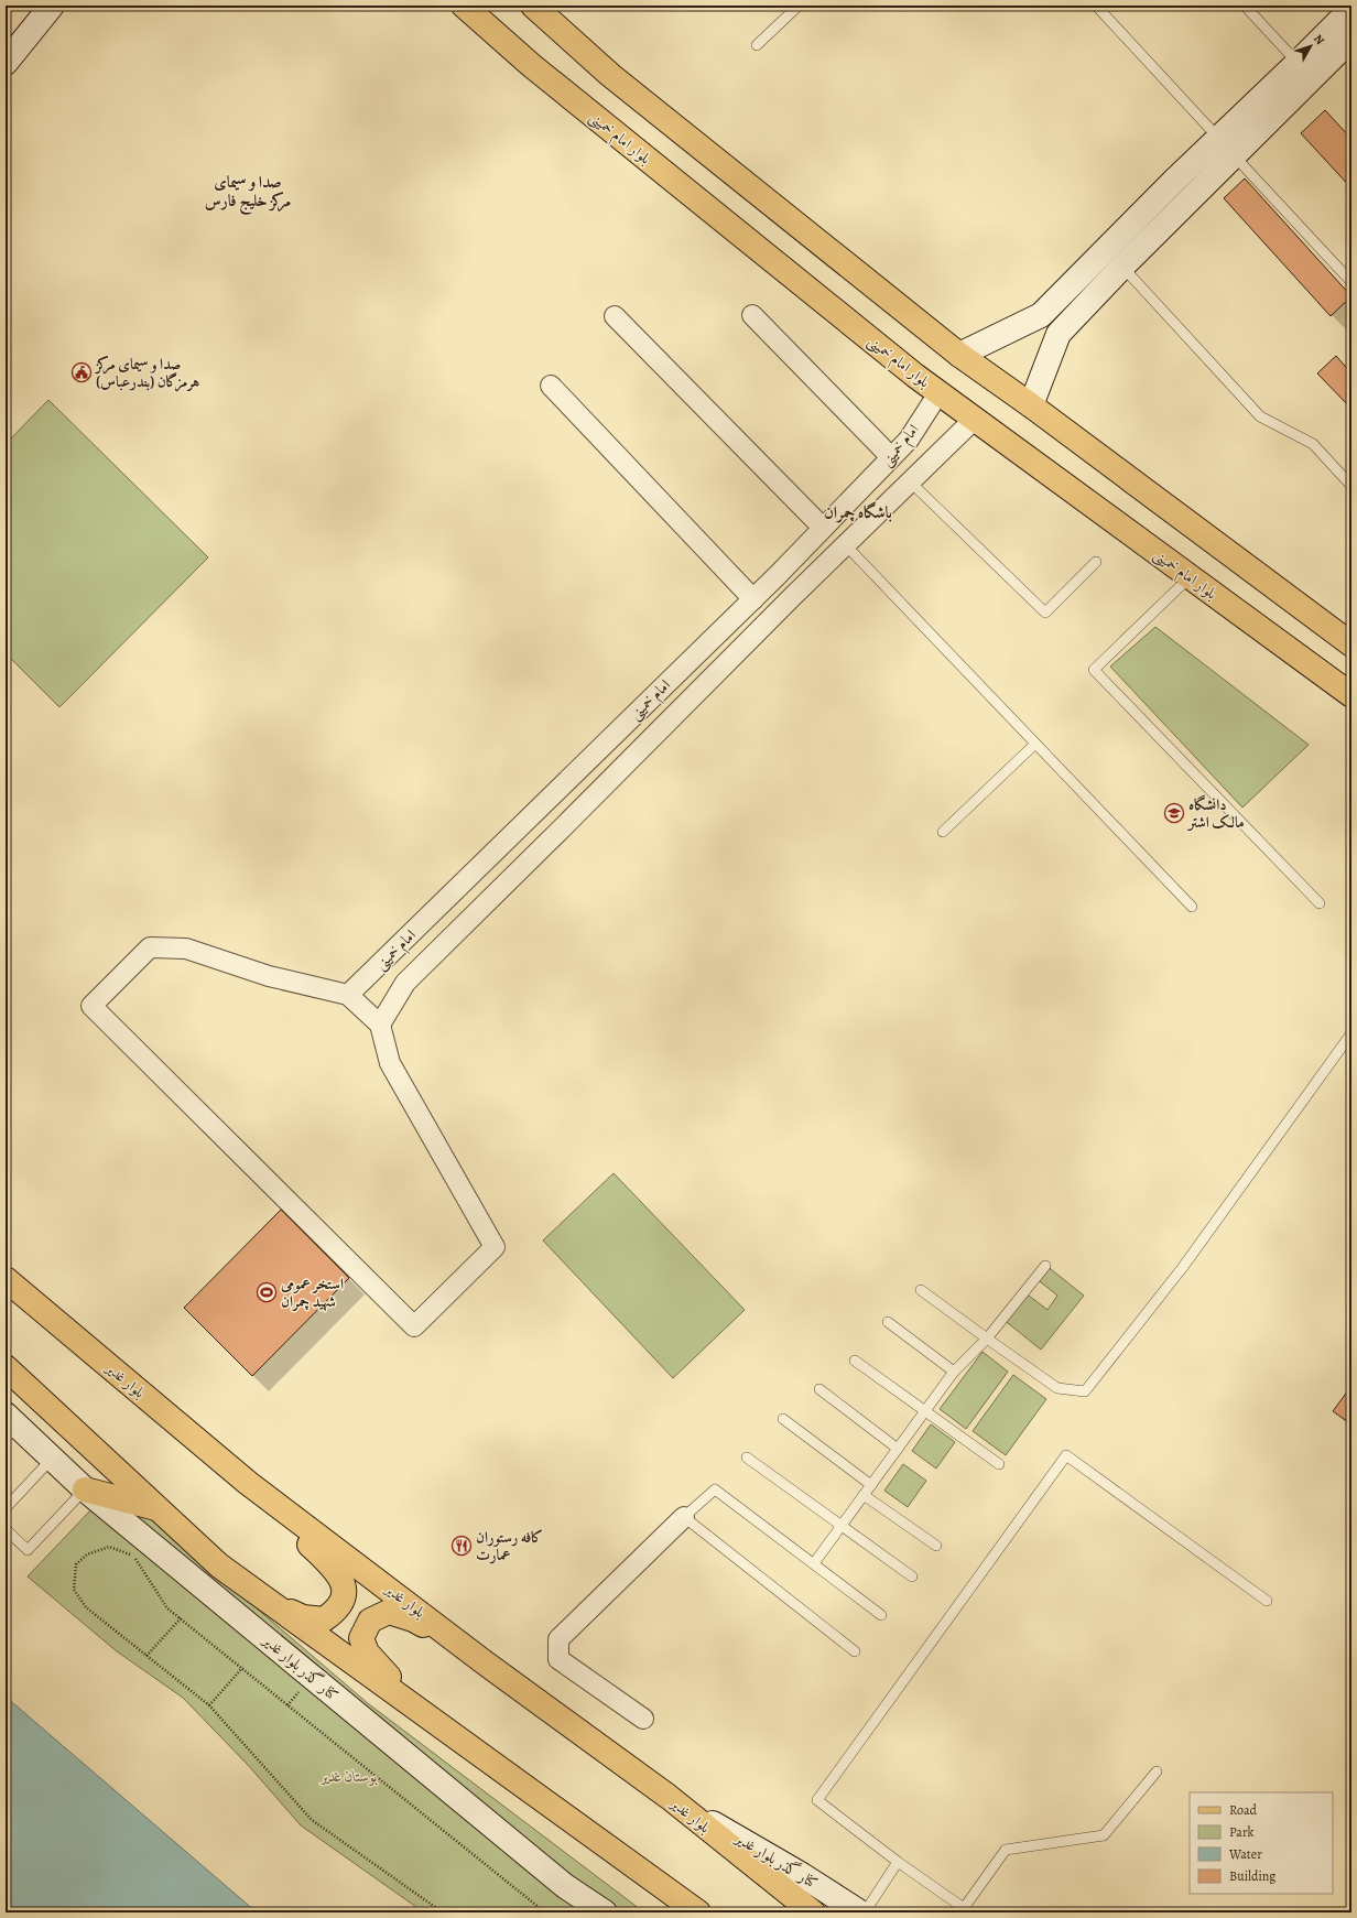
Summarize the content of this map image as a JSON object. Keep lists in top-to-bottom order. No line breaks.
{"streets":{"main road":["بلوار امام خمینی","بلوار غدیر"],"street":["امام خمینی","کنار گذر بلوار غدیر"]},"crossings":[["بلوار امام خمینی","امام خمینی"],["بلوار غدیر","کنار گذر بلوار غدیر"]],"districts":["صدا و سیمای مرکز خلیج فارس","باشگاه چمران"],"parks":["بوستان غدیر"],"places":{"public building":["صدا و سیمای مرکز هرمزگان (بندرعباس)"],"school or university":["دانشگاه مالک اشتر"],"sports":["استخر عمومی شهید چمران"],"restaurant":["کافه رستوران عمارت"]},"legend":["Road","Park","Water","Building"],"north":"top right"}
